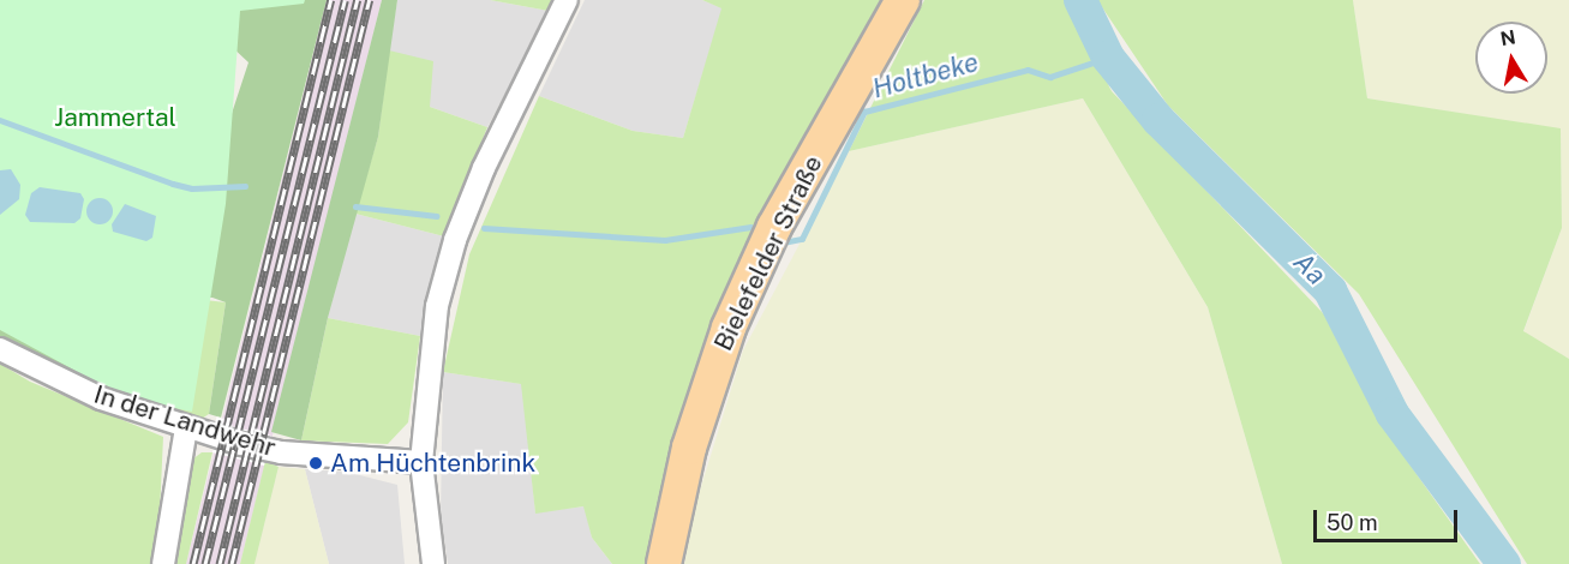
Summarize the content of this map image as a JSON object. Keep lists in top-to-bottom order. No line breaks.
{"streets":{"main road":["Bielefelder Straße"],"street":["In der Landwehr"]},"water":["Holtbeke","Aa"],"parks":["Jammertal"],"places":["Am Hüchtenbrink"],"scale_bar":"50 m","north":"top"}
